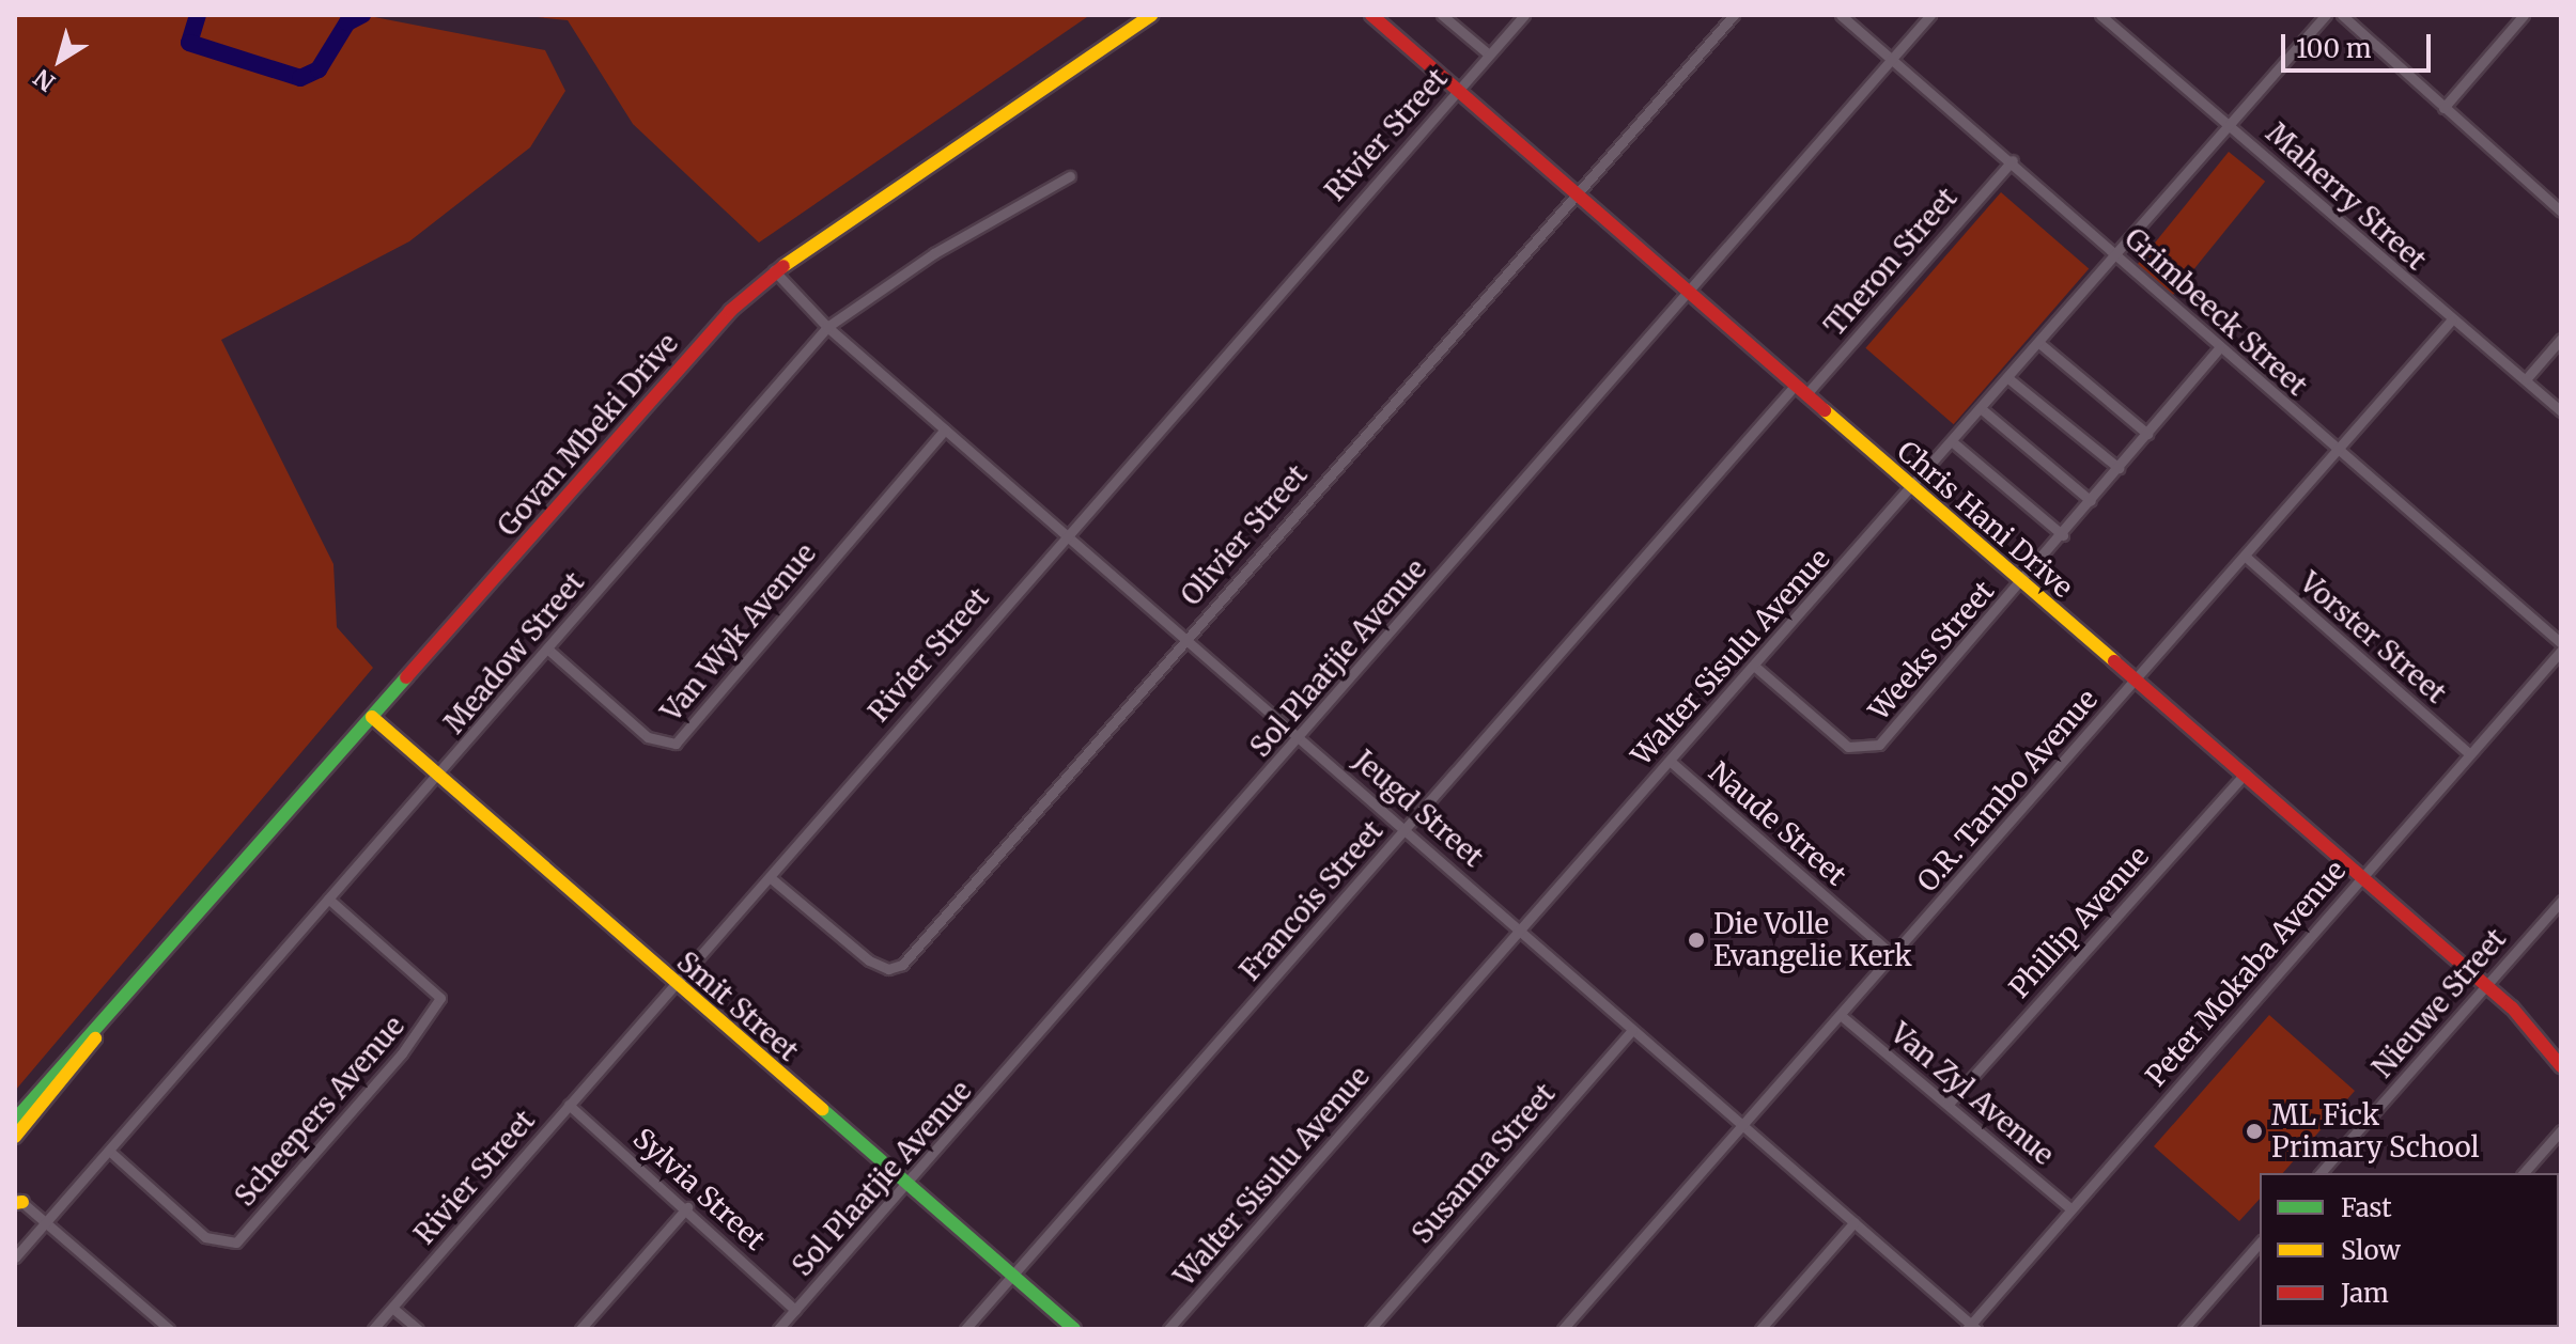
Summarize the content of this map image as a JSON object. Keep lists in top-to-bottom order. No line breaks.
{"streets":{"street":["Rivier Street","Maherry Street","Theron Street","Grimbeeck Street","Govan Mbeki Drive","Chris Hani Drive","Olivier Street","Van Wyk Avenue","Vorster Street","Weeks Street","Meadow Street","Walter Sisulu Avenue","Sol Plaatjie Avenue","O.R. Tambo Avenue","Jeugd Street","Naude Street","Francois Street","Phillip Avenue","Peter Mokaba Avenue","Nieuwe Street","Smit Street","Van Zyl Avenue","Scheepers Avenue","Susanna Street","Sylvia Street"]},"crossings":[["Rivier Street","Chris Hani Drive"],["Rivier Street","Olivier Street"],["Rivier Street","Jeugd Street"],["Rivier Street","Smit Street"],["Rivier Street","Sylvia Street"],["Maherry Street","Walter Sisulu Avenue"],["Maherry Street","O.R. Tambo Avenue"],["Theron Street","Grimbeeck Street"],["Theron Street","Chris Hani Drive"],["Theron Street","Francois Street"],["Grimbeeck Street","Weeks Street"],["Grimbeeck Street","Walter Sisulu Avenue"],["Grimbeeck Street","Sol Plaatjie Avenue"],["Grimbeeck Street","O.R. Tambo Avenue"],["Govan Mbeki Drive","Jeugd Street"],["Govan Mbeki Drive","Smit Street"],["Chris Hani Drive","Olivier Street"],["Chris Hani Drive","Weeks Street"],["Chris Hani Drive","Walter Sisulu Avenue"],["Chris Hani Drive","Sol Plaatjie Avenue"],["Chris Hani Drive","O.R. Tambo Avenue"],["Chris Hani Drive","Francois Street"],["Chris Hani Drive","Phillip Avenue"],["Chris Hani Drive","Peter Mokaba Avenue"],["Chris Hani Drive","Nieuwe Street"],["Olivier Street","Jeugd Street"],["Van Wyk Avenue","Meadow Street"],["Van Wyk Avenue","Jeugd Street"],["Vorster Street","O.R. Tambo Avenue"],["Vorster Street","Peter Mokaba Avenue"],["Weeks Street","Walter Sisulu Avenue"],["Meadow Street","Jeugd Street"],["Meadow Street","Smit Street"],["Meadow Street","Scheepers Avenue"],["Walter Sisulu Avenue","Jeugd Street"],["Walter Sisulu Avenue","Naude Street"],["Sol Plaatjie Avenue","Jeugd Street"],["Sol Plaatjie Avenue","Smit Street"],["Sol Plaatjie Avenue","Sylvia Street"],["O.R. Tambo Avenue","Jeugd Street"],["O.R. Tambo Avenue","Naude Street"],["O.R. Tambo Avenue","Van Zyl Avenue"],["Jeugd Street","Francois Street"],["Jeugd Street","Peter Mokaba Avenue"],["Jeugd Street","Susanna Street"],["Francois Street","Smit Street"],["Phillip Avenue","Van Zyl Avenue"],["Peter Mokaba Avenue","Van Zyl Avenue"]],"places":["Die Volle Evangelie Kerk","ML Fick Primary School"],"legend":["Fast","Slow","Jam"],"scale_bar":"100 m","north":"bottom left"}
